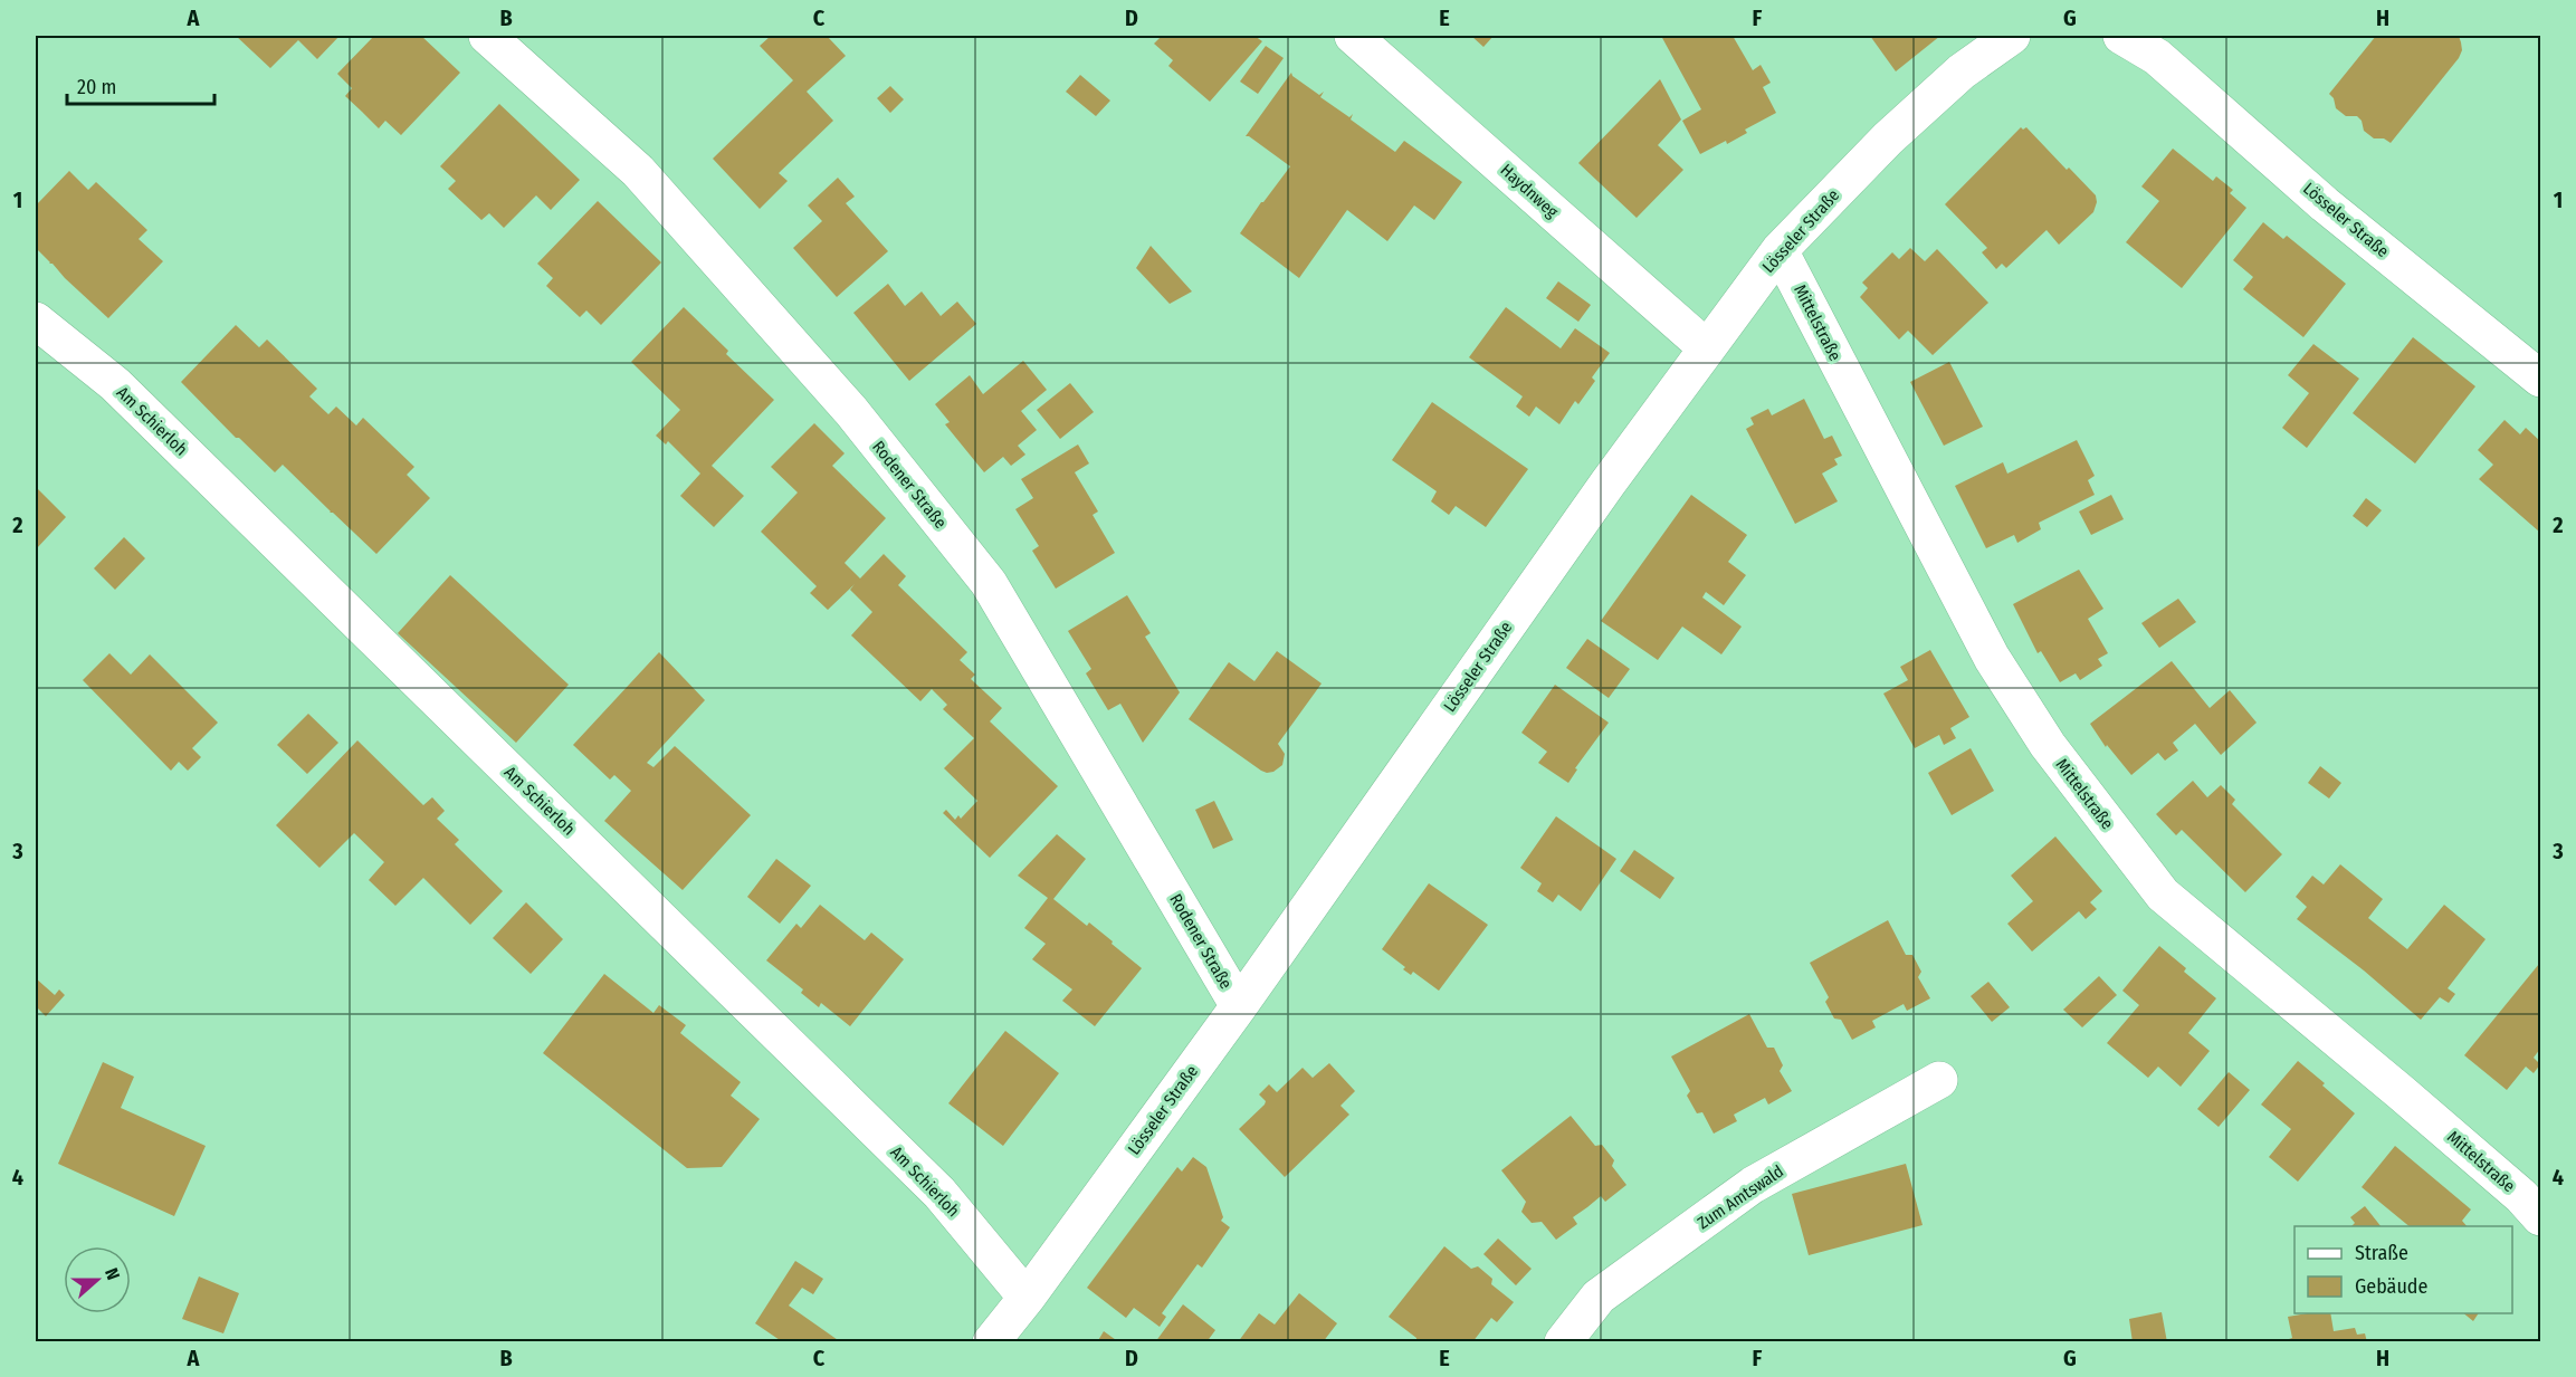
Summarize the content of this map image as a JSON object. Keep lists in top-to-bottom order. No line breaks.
{"streets":{"street":["Haydnweg","Lösseler Straße","Mittelstraße","Am Schierloh","Rodener Straße","Zum Amtswald"]},"crossings":[["Haydnweg","Lösseler Straße"],["Lösseler Straße","Mittelstraße"],["Lösseler Straße","Am Schierloh"],["Lösseler Straße","Rodener Straße"]],"legend":["Straße","Gebäude"],"scale_bar":"20 m","north":"right","grid":{"columns":["A","B","C","D","E","F","G","H"],"rows":["1","2","3","4"]}}
